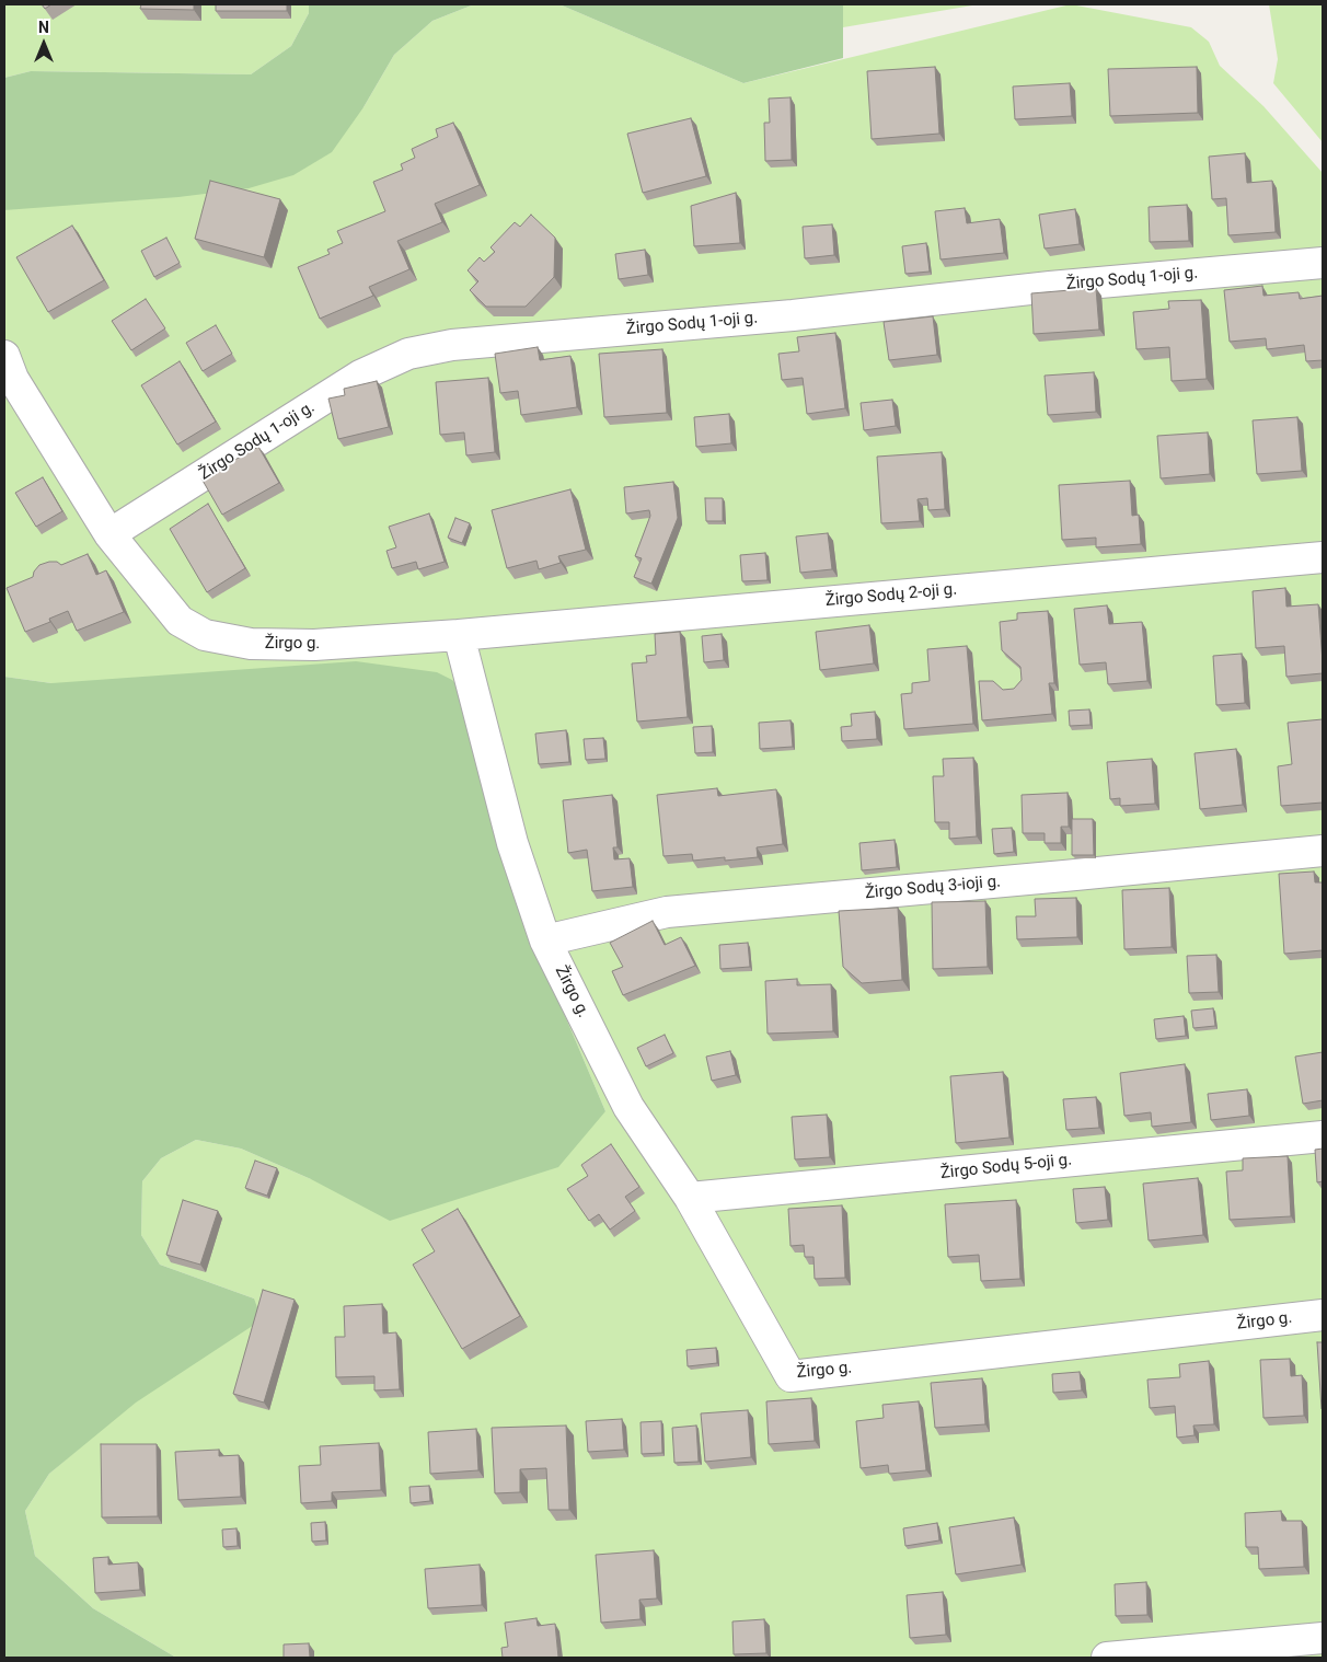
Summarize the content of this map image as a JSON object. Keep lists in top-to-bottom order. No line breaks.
{"streets":{"street":["Žirgo Sodų 1-oji g.","Žirgo Sodų 2-oji g.","Žirgo g.","Žirgo Sodų 3-ioji g.","Žirgo Sodų 5-oji g."]},"crossings":[["Žirgo Sodų 1-oji g.","Žirgo g."],["Žirgo Sodų 2-oji g.","Žirgo g."],["Žirgo g.","Žirgo Sodų 3-ioji g."],["Žirgo g.","Žirgo Sodų 5-oji g."]],"north":"top"}
